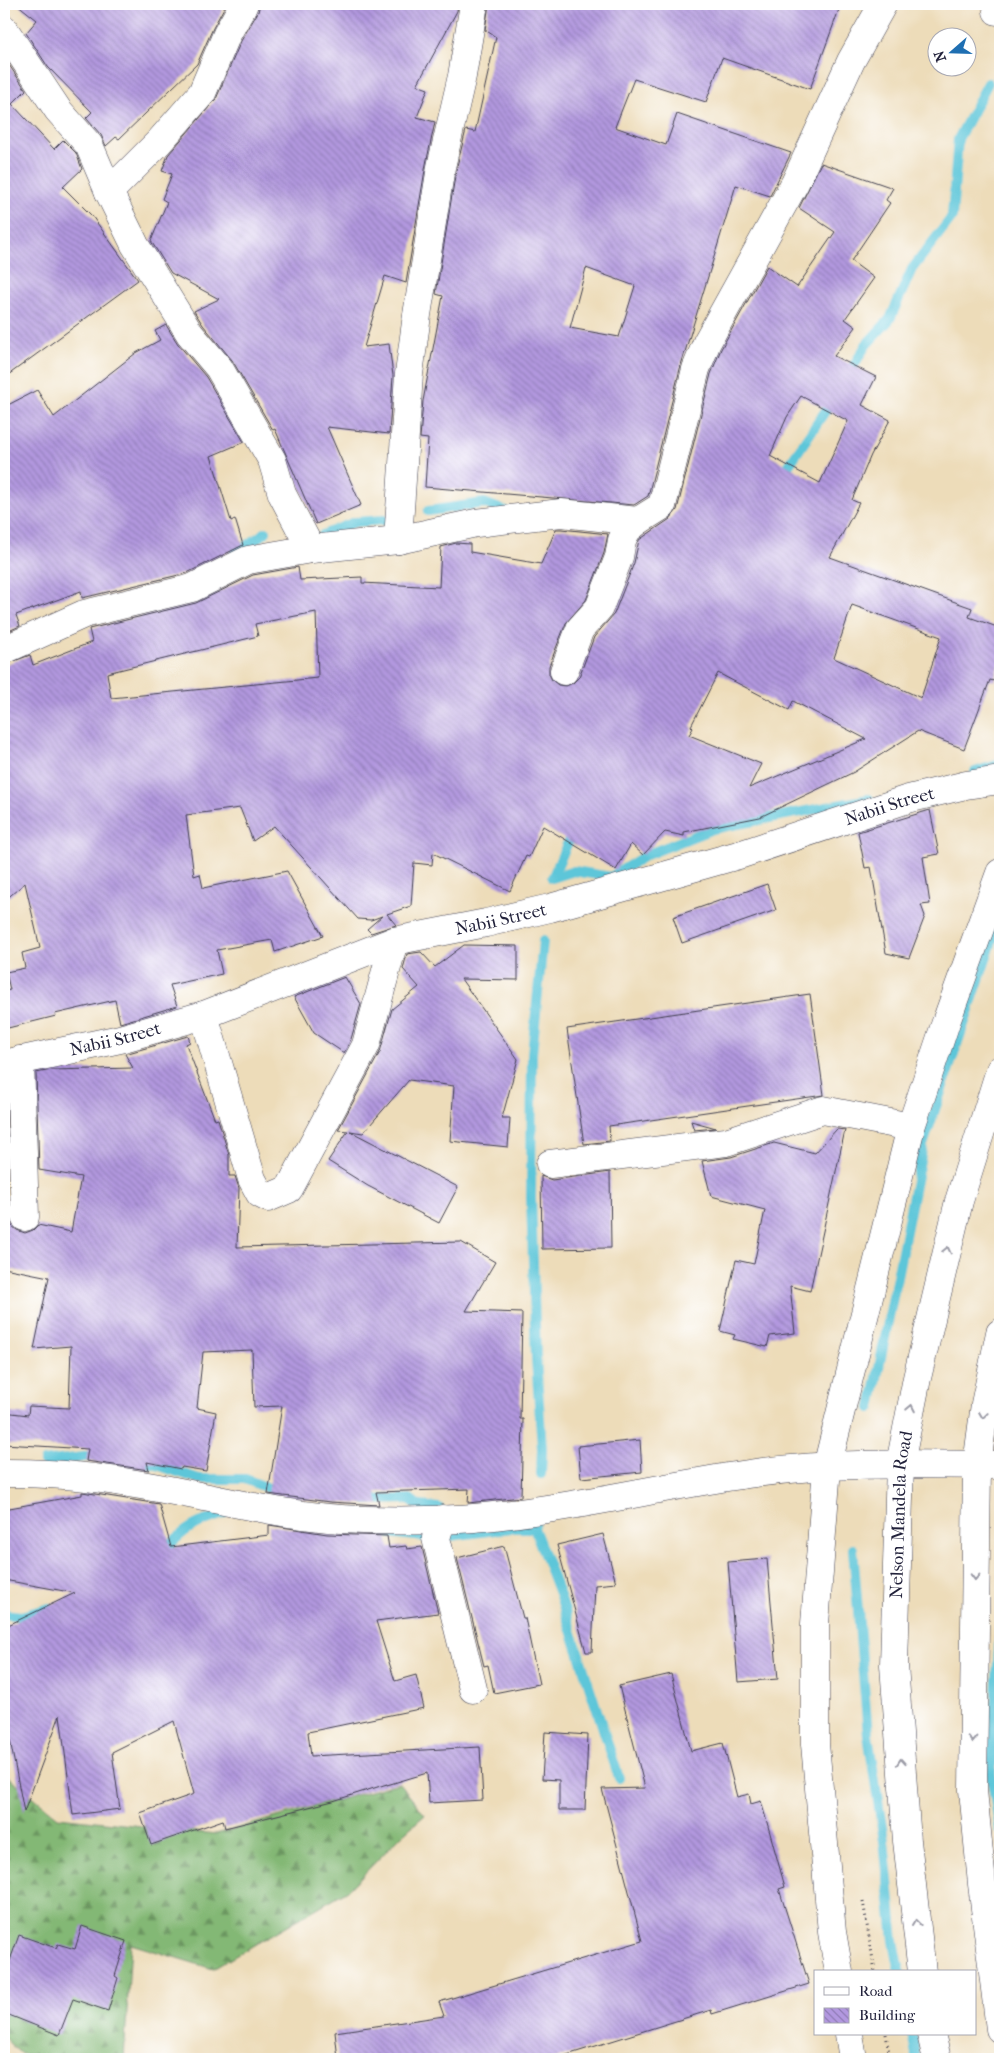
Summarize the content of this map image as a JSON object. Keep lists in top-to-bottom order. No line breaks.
{"streets":{"street":["Nabii Street","Nelson Mandela Road"]},"legend":["Road","Building"],"north":"left"}
